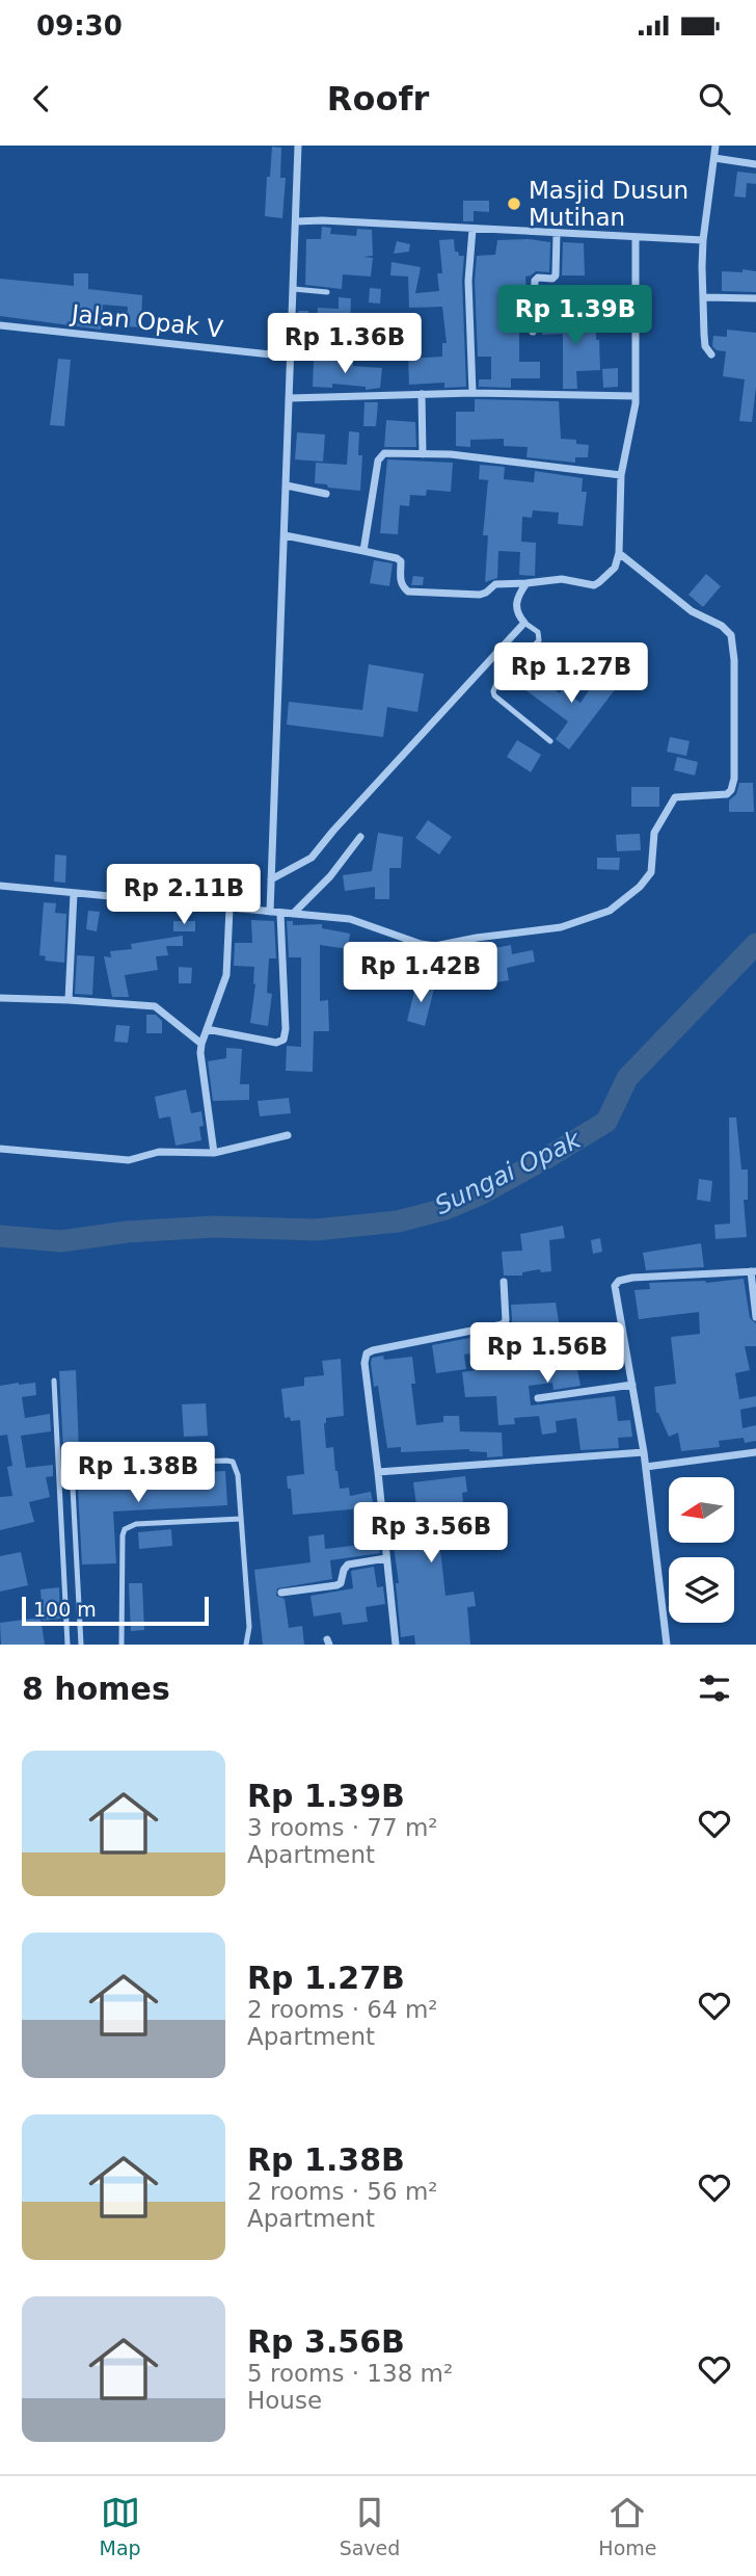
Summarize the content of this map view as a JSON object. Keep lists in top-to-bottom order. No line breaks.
{"streets":{"street":["Jalan Opak V"]},"water":["Sungai Opak"],"places":["Masjid Dusun Mutihan"],"scale_bar":"100 m","north":"left","page":{"status":"09:30","header":"Roofr","price":["Rp 1.39B","Rp 1.36B","Rp 1.27B","Rp 2.11B","Rp 1.42B","Rp 1.56B","Rp 1.38B","Rp 3.56B"],"scale":"100 m","heading":"8 homes","list":[{"name":"Rp 1.39B","note":"3 rooms · 77 m² · Apartment"},{"name":"Rp 1.27B","note":"2 rooms · 64 m² · Apartment"},{"name":"Rp 1.38B","note":"2 rooms · 56 m² · Apartment"},{"name":"Rp 3.56B","note":"5 rooms · 138 m² · House"}],"tabs":["Map","Saved","Home"]}}
